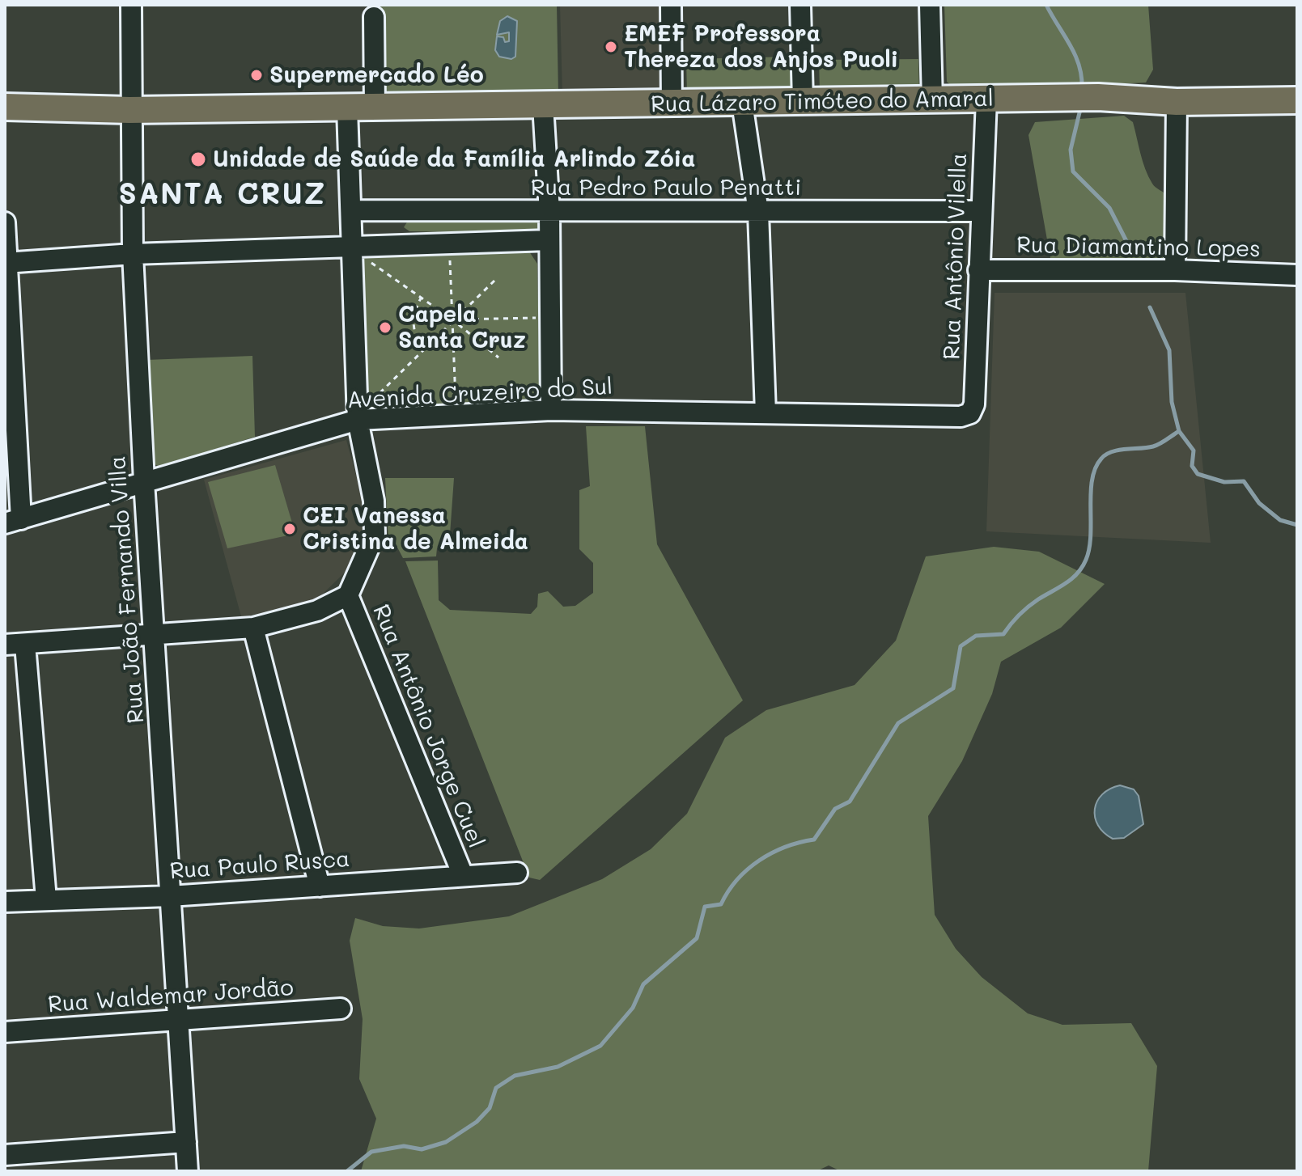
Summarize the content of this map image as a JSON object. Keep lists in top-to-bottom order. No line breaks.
{"streets":{"main road":["Rua Lázaro Timóteo do Amaral"],"street":["Rua Pedro Paulo Penatti","Rua Diamantino Lopes","Rua Antônio Vilella","Avenida Cruzeiro do Sul","Rua João Fernando Villa","Rua Antônio Jorge Cuel","Rua Paulo Rusca","Rua Waldemar Jordão"]},"crossings":[["Rua Lázaro Timóteo do Amaral","Rua Antônio Vilella"],["Rua Lázaro Timóteo do Amaral","Rua João Fernando Villa"],["Rua Pedro Paulo Penatti","Rua Antônio Vilella"],["Rua Diamantino Lopes","Rua Antônio Vilella"],["Rua Antônio Vilella","Avenida Cruzeiro do Sul"],["Avenida Cruzeiro do Sul","Rua João Fernando Villa"],["Rua João Fernando Villa","Rua Paulo Rusca"],["Rua João Fernando Villa","Rua Waldemar Jordão"],["Rua Antônio Jorge Cuel","Rua Paulo Rusca"]],"districts":["SANTA CRUZ"],"places":["EMEF Professora Thereza dos Anjos Puoli","Supermercado Léo","Unidade de Saúde da Família Arlindo Zóia","Capela Santa Cruz","CEI Vanessa Cristina de Almeida"]}
